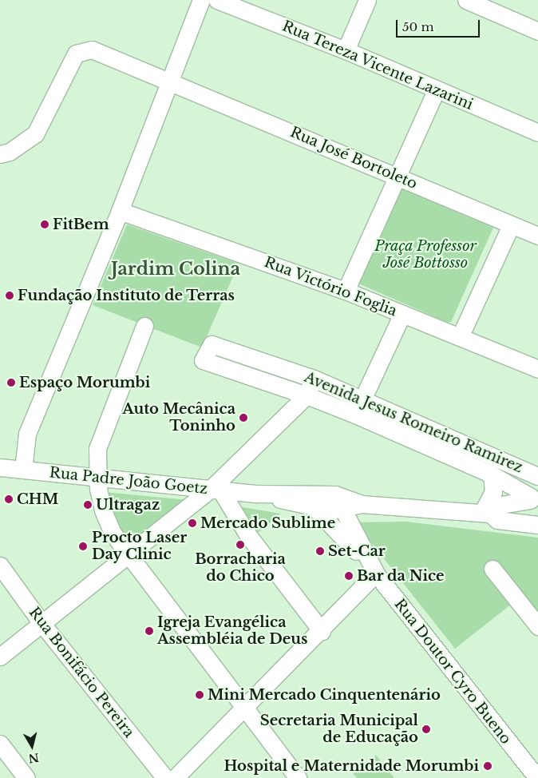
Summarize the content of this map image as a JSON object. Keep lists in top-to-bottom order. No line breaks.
{"streets":{"street":["Rua Tereza Vicente Lazarini","Rua José Bortoleto","Rua Victório Foglia","Avenida Jesus Romeiro Ramirez","Rua Padre João Goetz","Rua Doutor Cyro Bueno","Rua Bonifácio Pereira"]},"crossings":[["Rua Padre João Goetz","Rua Doutor Cyro Bueno"]],"districts":["Jardim Colina"],"parks":["Praça Professor José Bottosso"],"places":["FitBem","Fundação Instituto de Terras","Espaço Morumbi","Auto Mecânica Toninho","CHM","Ultragaz","Mercado Sublime","Borracharia do Chico","Procto Laser Day Clinic","Set-Car","Bar da Nice","Igreja Evangélica Assembléia de Deus","Mini Mercado Cinquentenário","Secretaria Municipal de Educação","Hospital e Maternidade Morumbi"],"scale_bar":"50 m","north":"bottom"}
